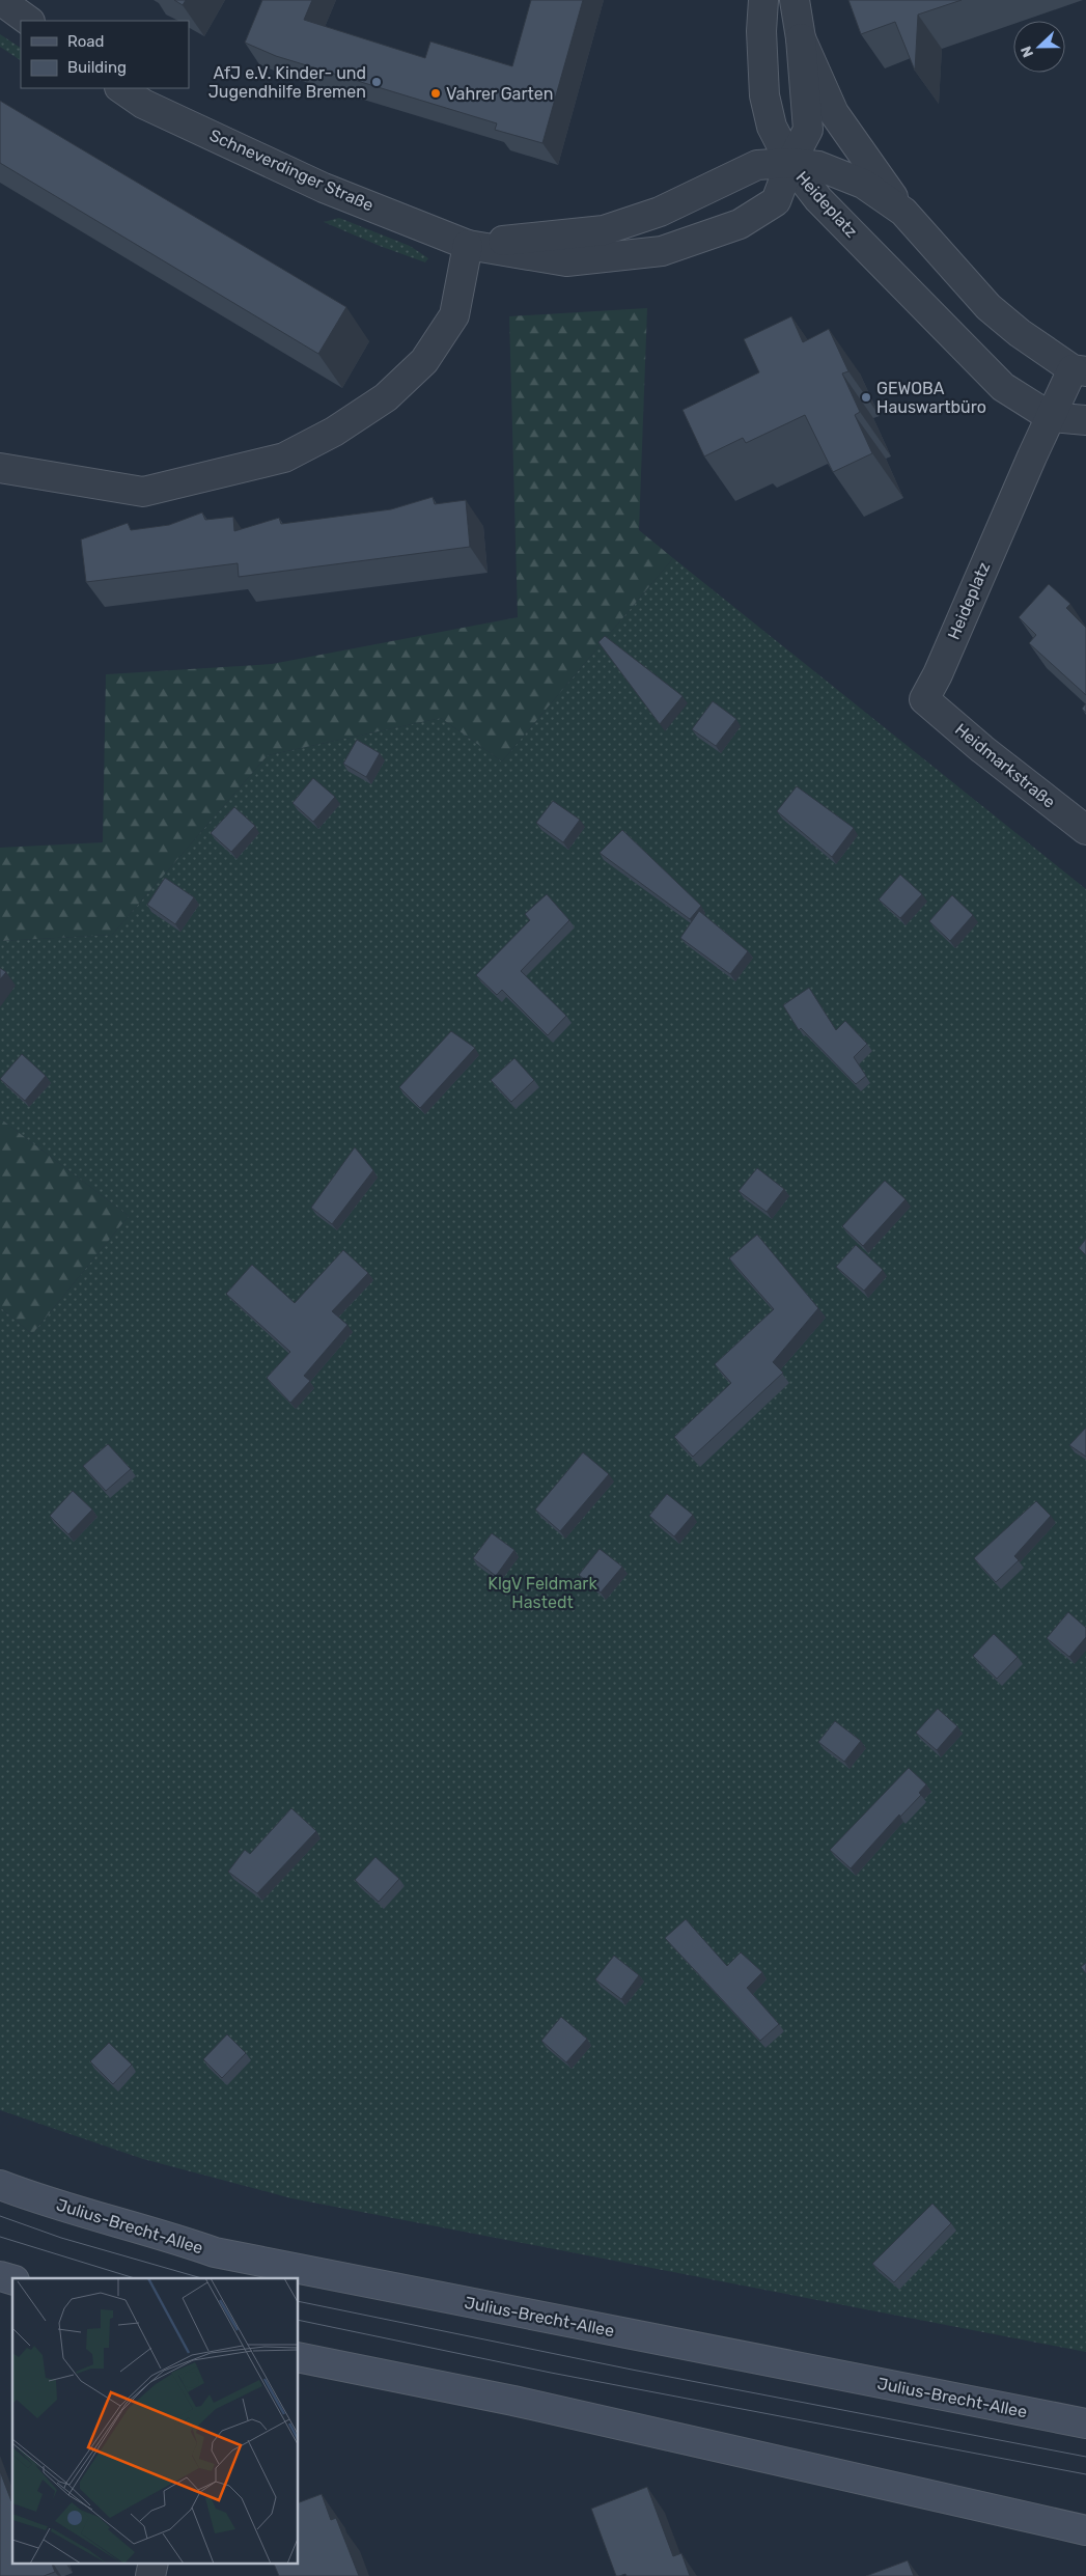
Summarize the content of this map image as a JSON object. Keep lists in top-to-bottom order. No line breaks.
{"streets":{"main road":["Julius-Brecht-Allee"],"street":["Schneverdinger Straße","Heideplatz","Heidmarkstraße"]},"crossings":[["Schneverdinger Straße","Heideplatz"],["Heideplatz","Heidmarkstraße"]],"parks":["KlgV Feldmark Hastedt"],"places":["AfJ e.V. Kinder- und Jugendhilfe Bremen","Vahrer Garten","GEWOBA Hauswartbüro"],"legend":["Road","Building"],"north":"left"}
